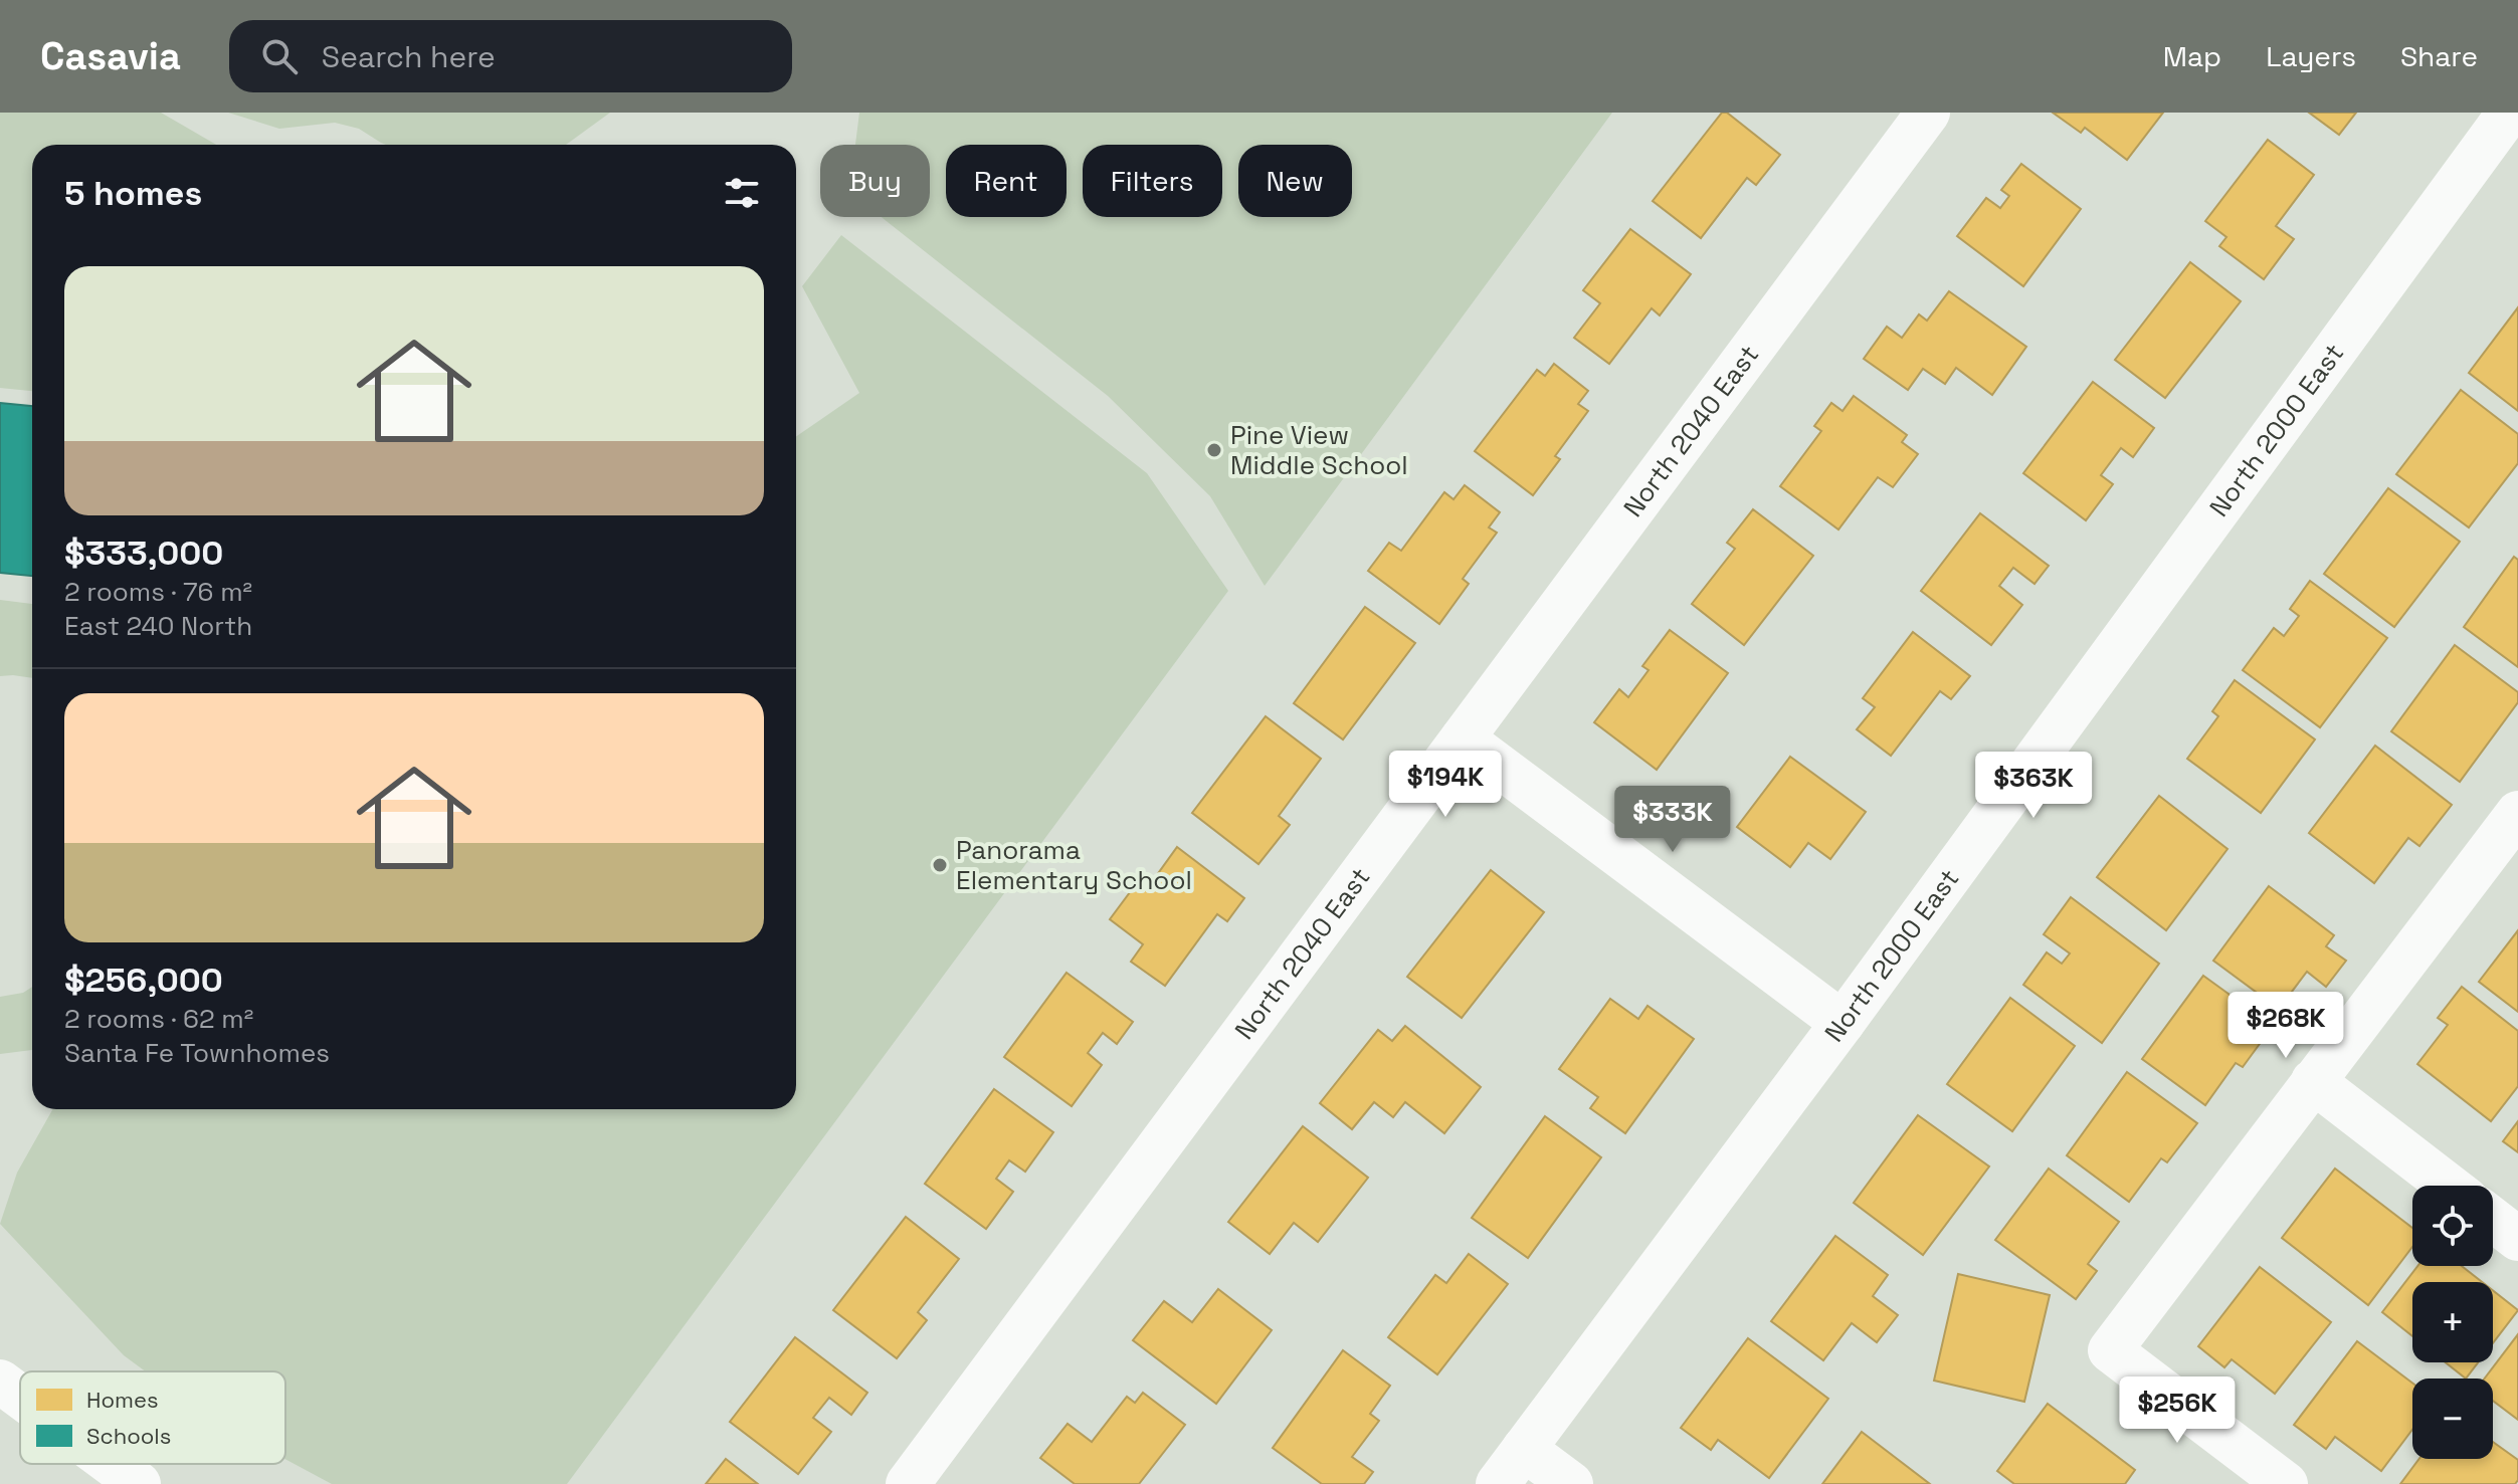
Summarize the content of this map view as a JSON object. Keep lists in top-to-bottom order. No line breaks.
{"streets":{"street":["North 2000 East","North 2040 East"]},"places":["Pine View Middle School","Panorama Elementary School"],"legend":["Homes","Schools"],"page":{"header":"Casavia","search":"Search here","nav":["Map","Layers","Share"],"chip":["Buy","Rent","Filters","New"],"heading":"5 homes","list":[{"name":"$333,000","note":"2 rooms · 76 m² · East 240 North"},{"name":"$256,000","note":"2 rooms · 62 m² · Santa Fe Townhomes"}],"price":["$194K","$363K","$333K","$268K","$256K"],"map_buttons":["+","−"]}}
